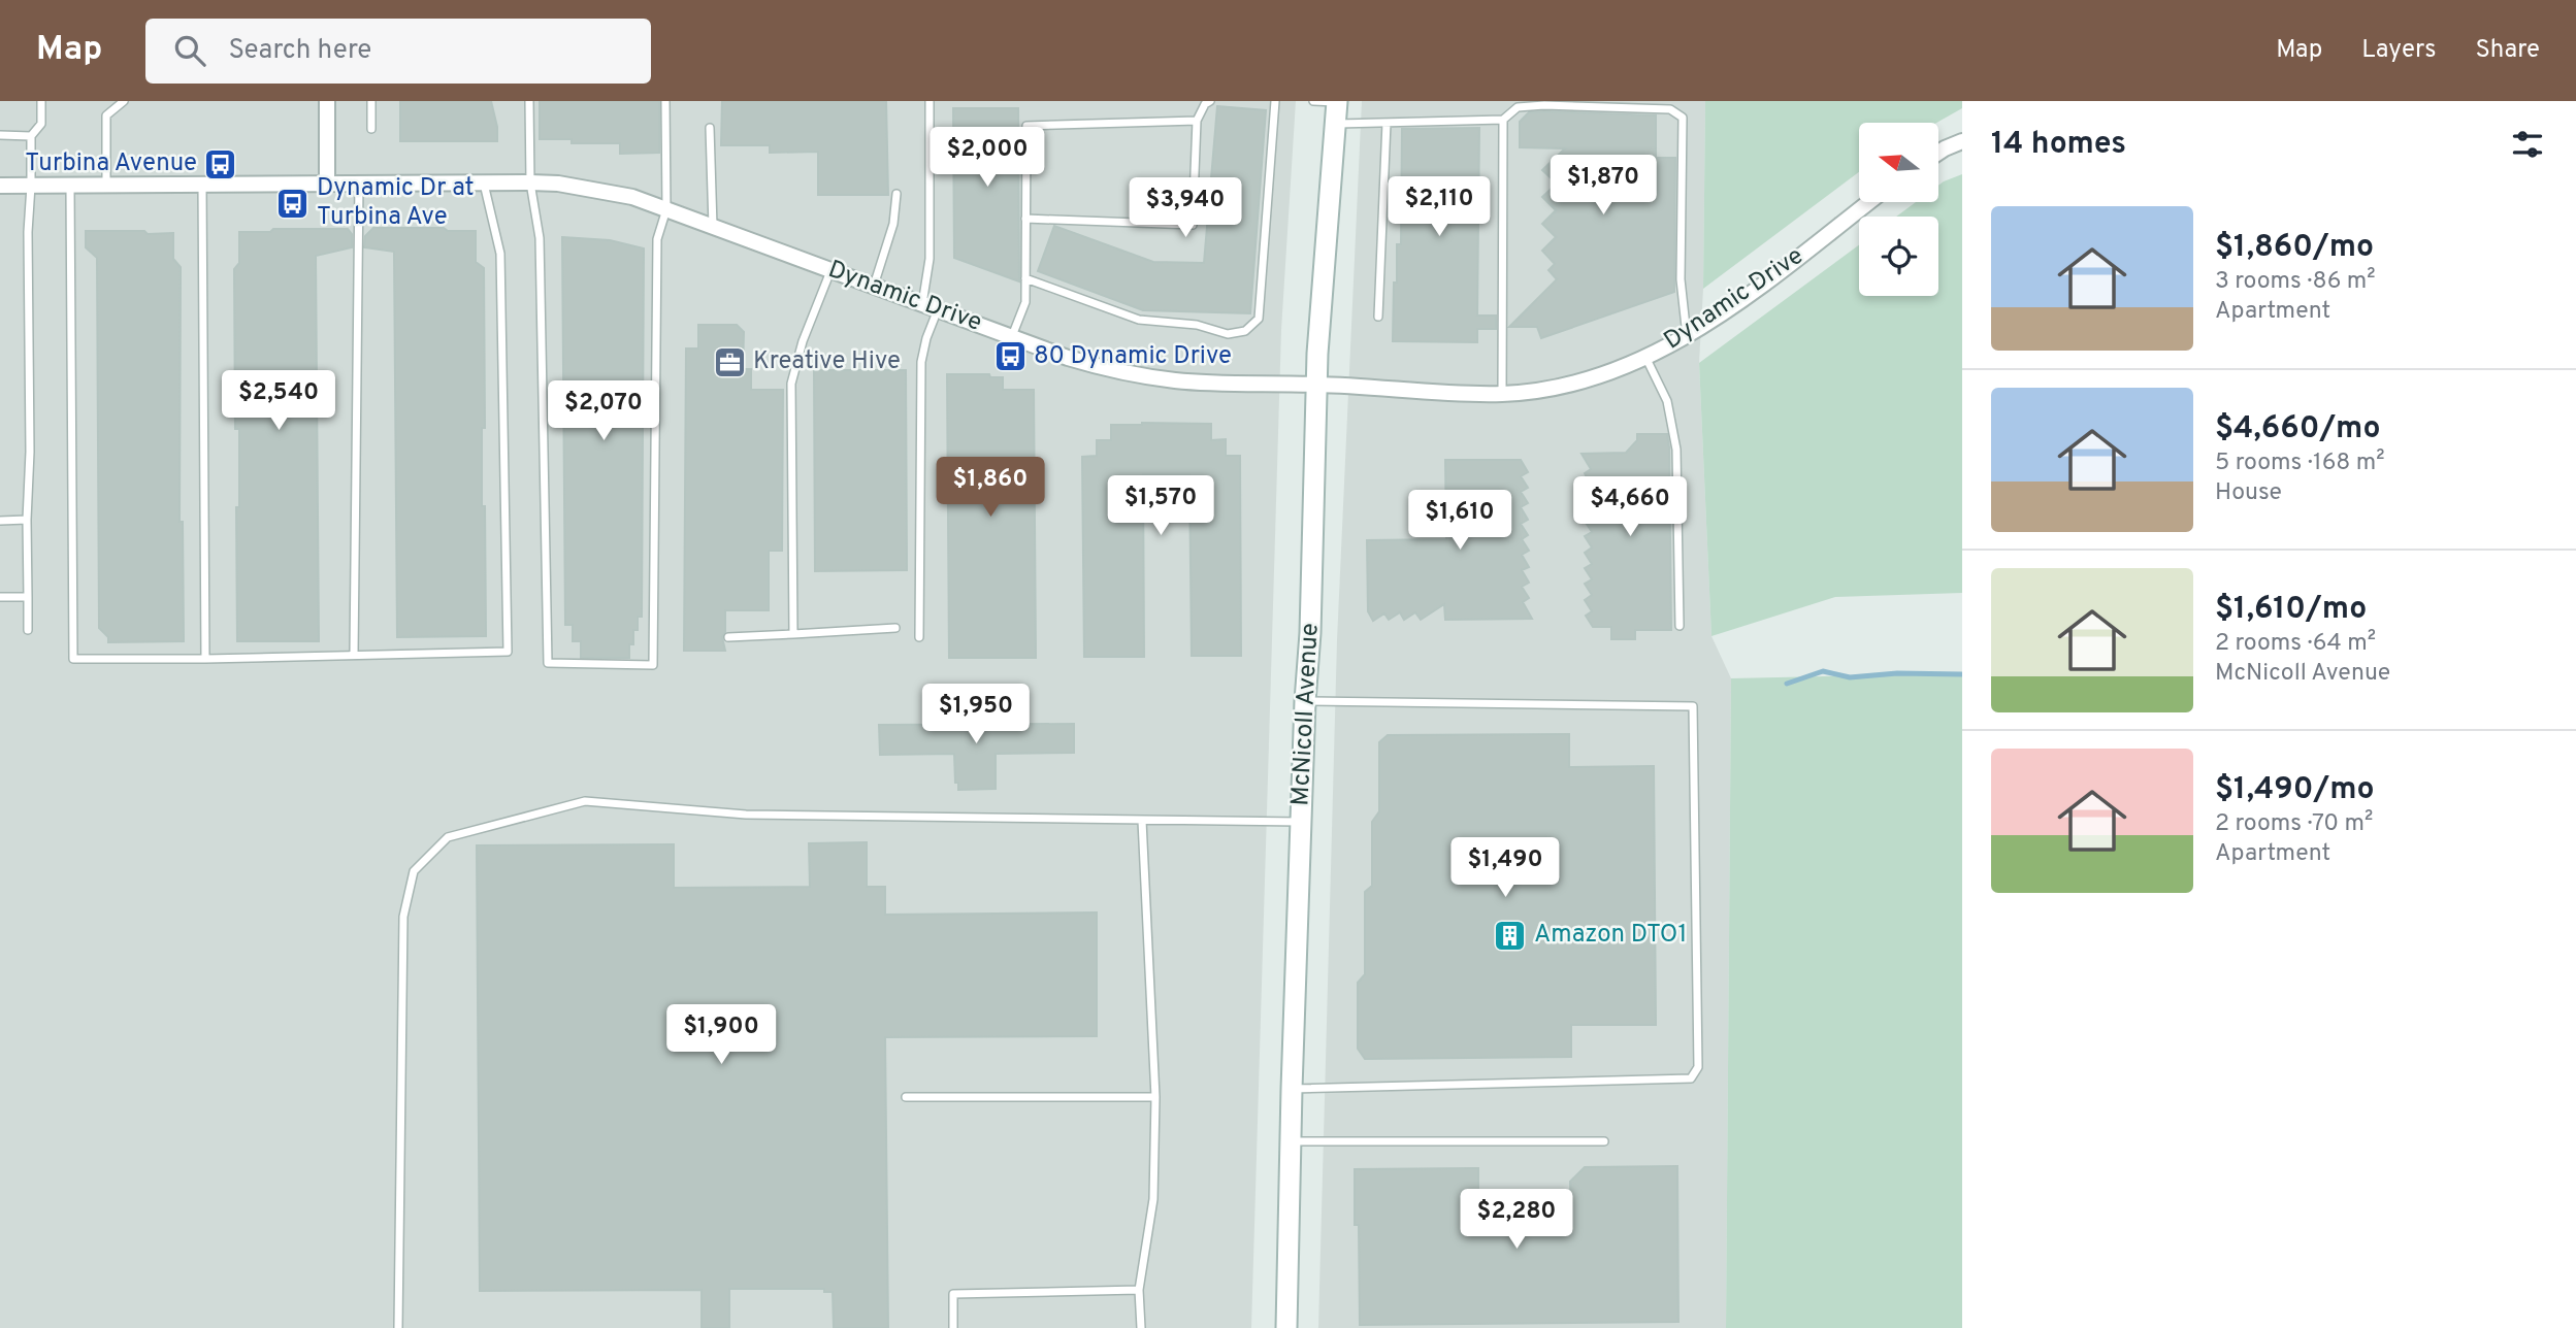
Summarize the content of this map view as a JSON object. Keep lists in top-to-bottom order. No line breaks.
{"streets":{"main road":["McNicoll Avenue"],"street":["Dynamic Drive"]},"crossings":[["Dynamic Drive","McNicoll Avenue"]],"places":{"bus stop":["Turbina Avenue","Dynamic Dr at Turbina Ave","80 Dynamic Drive"],"office":["Kreative Hive"],"building":["Amazon DTO1"]},"north":"left","page":{"header":"Map","search":"Search here","nav":["Map","Layers","Share"],"heading":"14 homes","price":["$2,000","$1,870","$2,110","$3,940","$2,540","$2,070","$1,860","$1,570","$4,660","$1,610","$1,950","$1,490","$1,900","$2,280"],"list":[{"name":"$1,860/mo","note":"3 rooms · 86 m² · Apartment"},{"name":"$4,660/mo","note":"5 rooms · 168 m² · House"},{"name":"$1,610/mo","note":"2 rooms · 64 m² · McNicoll Avenue"},{"name":"$1,490/mo","note":"2 rooms · 70 m² · Apartment"}]}}
